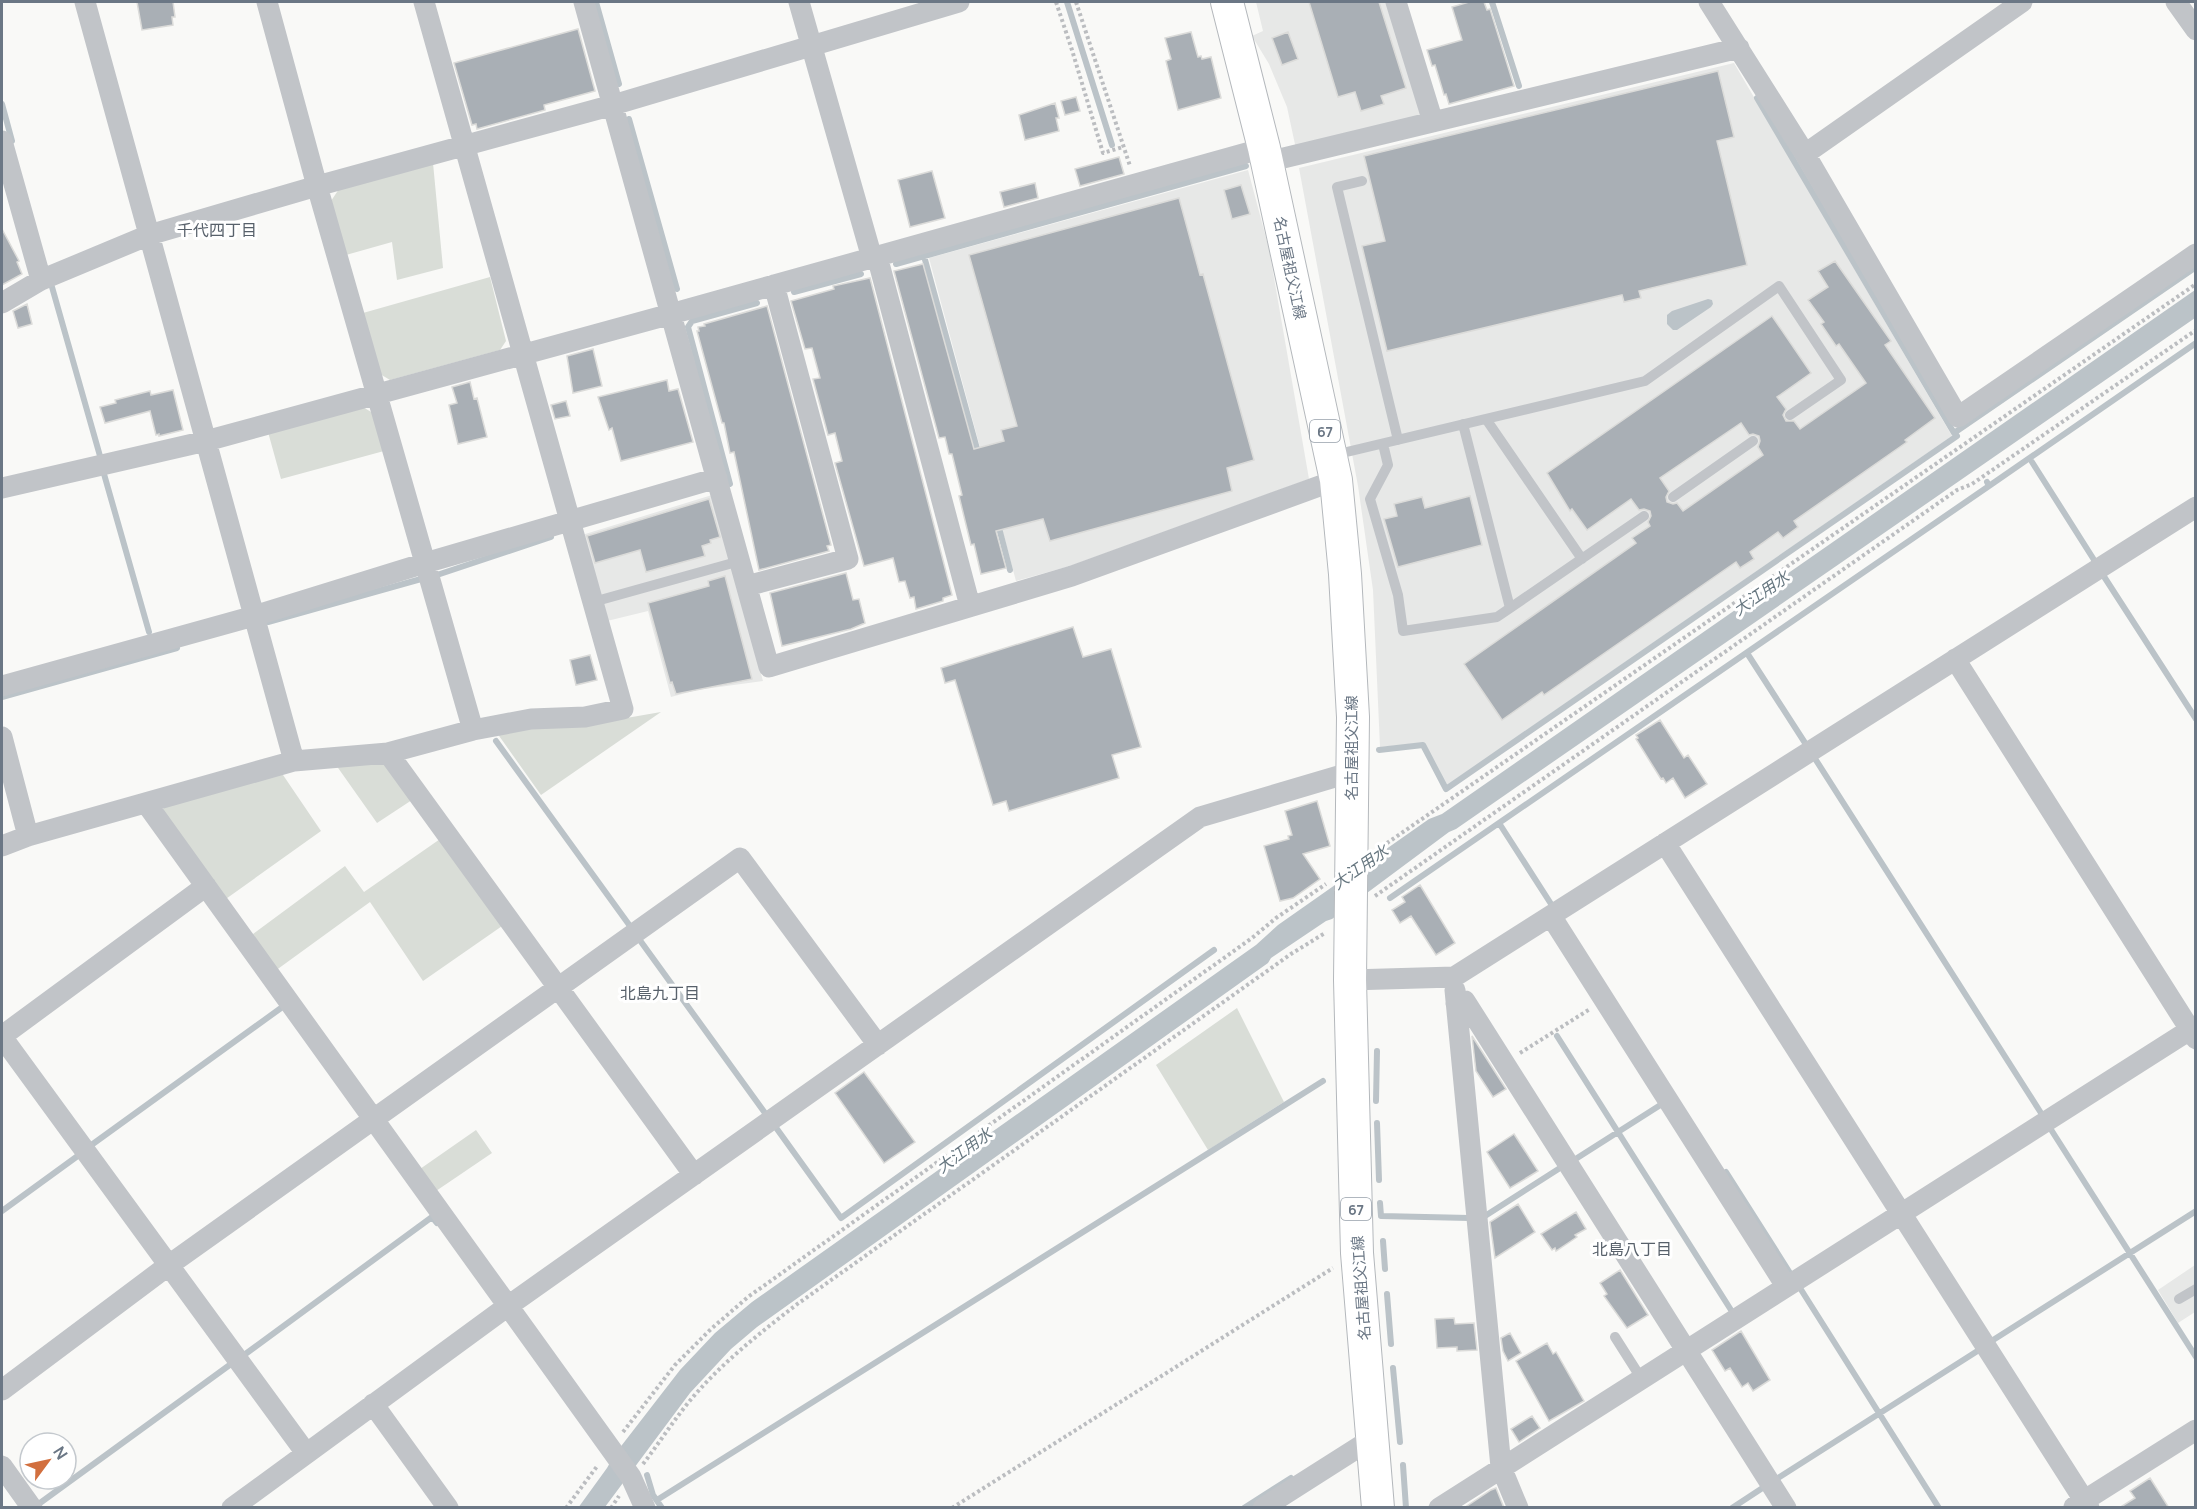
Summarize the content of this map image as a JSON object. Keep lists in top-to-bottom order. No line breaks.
{"streets":{"main road":["名古屋祖父江線","67"]},"districts":["千代四丁目","北島九丁目","北島八丁目"],"water":["大江用水"],"north":"top right"}
